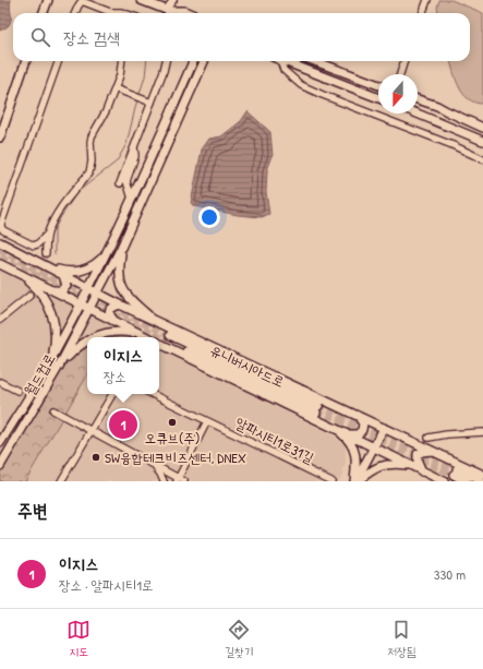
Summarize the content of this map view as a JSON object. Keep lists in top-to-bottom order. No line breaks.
{"streets":{"main road":["유니버시아드로","월드컵로"],"street":["알파시티1로31길"]},"places":["오큐브(주)","SW융합테크비즈센터, DNEX"],"north":"bottom","page":{"search":"장소 검색","popup":["이지스","장소"],"pins":"1","heading":"주변","list":[{"mark":"1","name":"이지스","note":"장소 · 알파시티1로","value":"330 m"}],"nav":["지도","길찾기","저장됨"]}}
